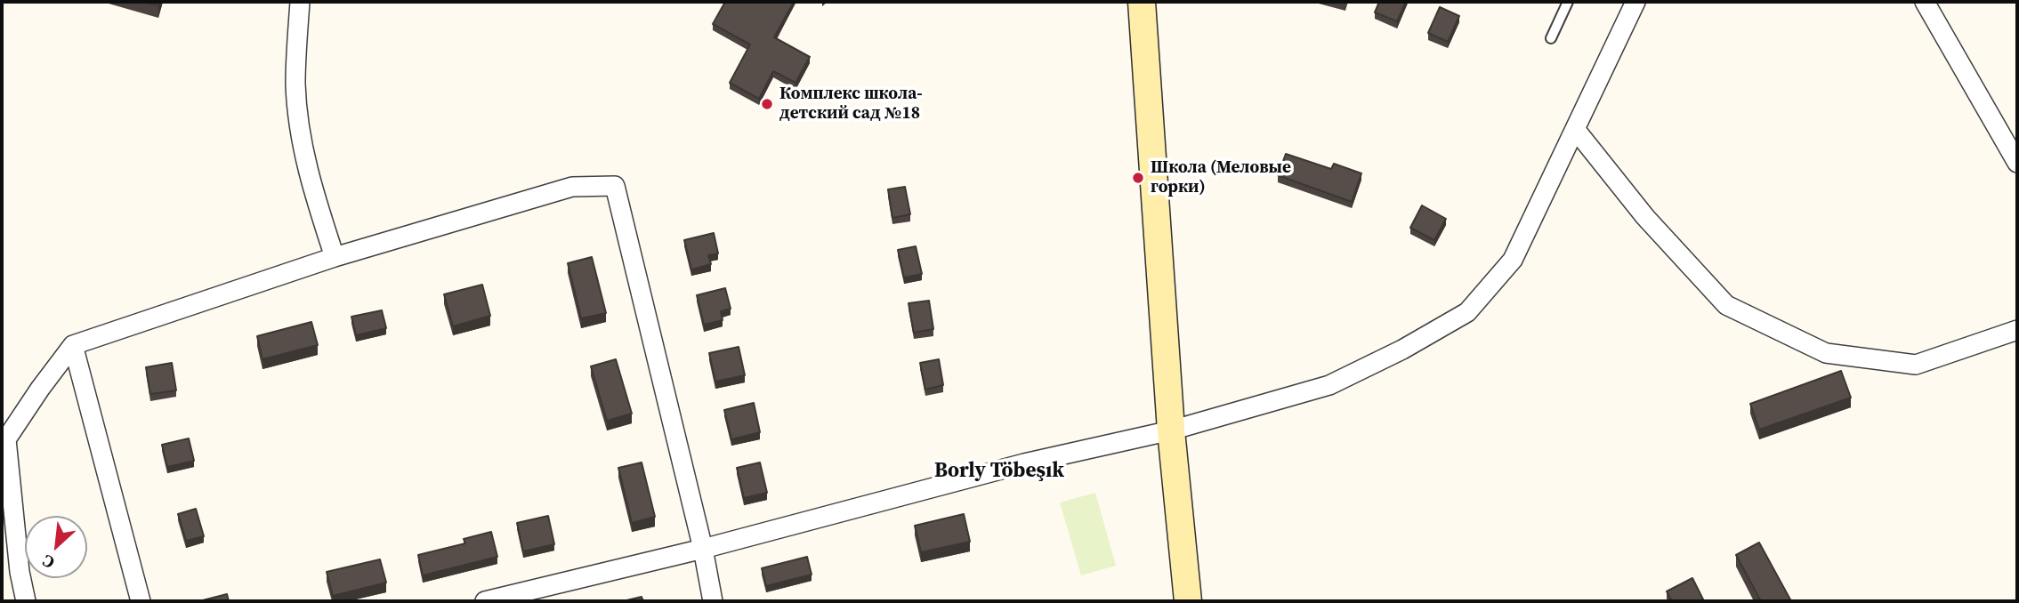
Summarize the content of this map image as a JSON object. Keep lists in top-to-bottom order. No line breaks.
{"districts":["Borly Töbeşık"],"places":["Комплекс школа- детский сад №18","Школа (Меловые горки)"],"north":"bottom left"}
